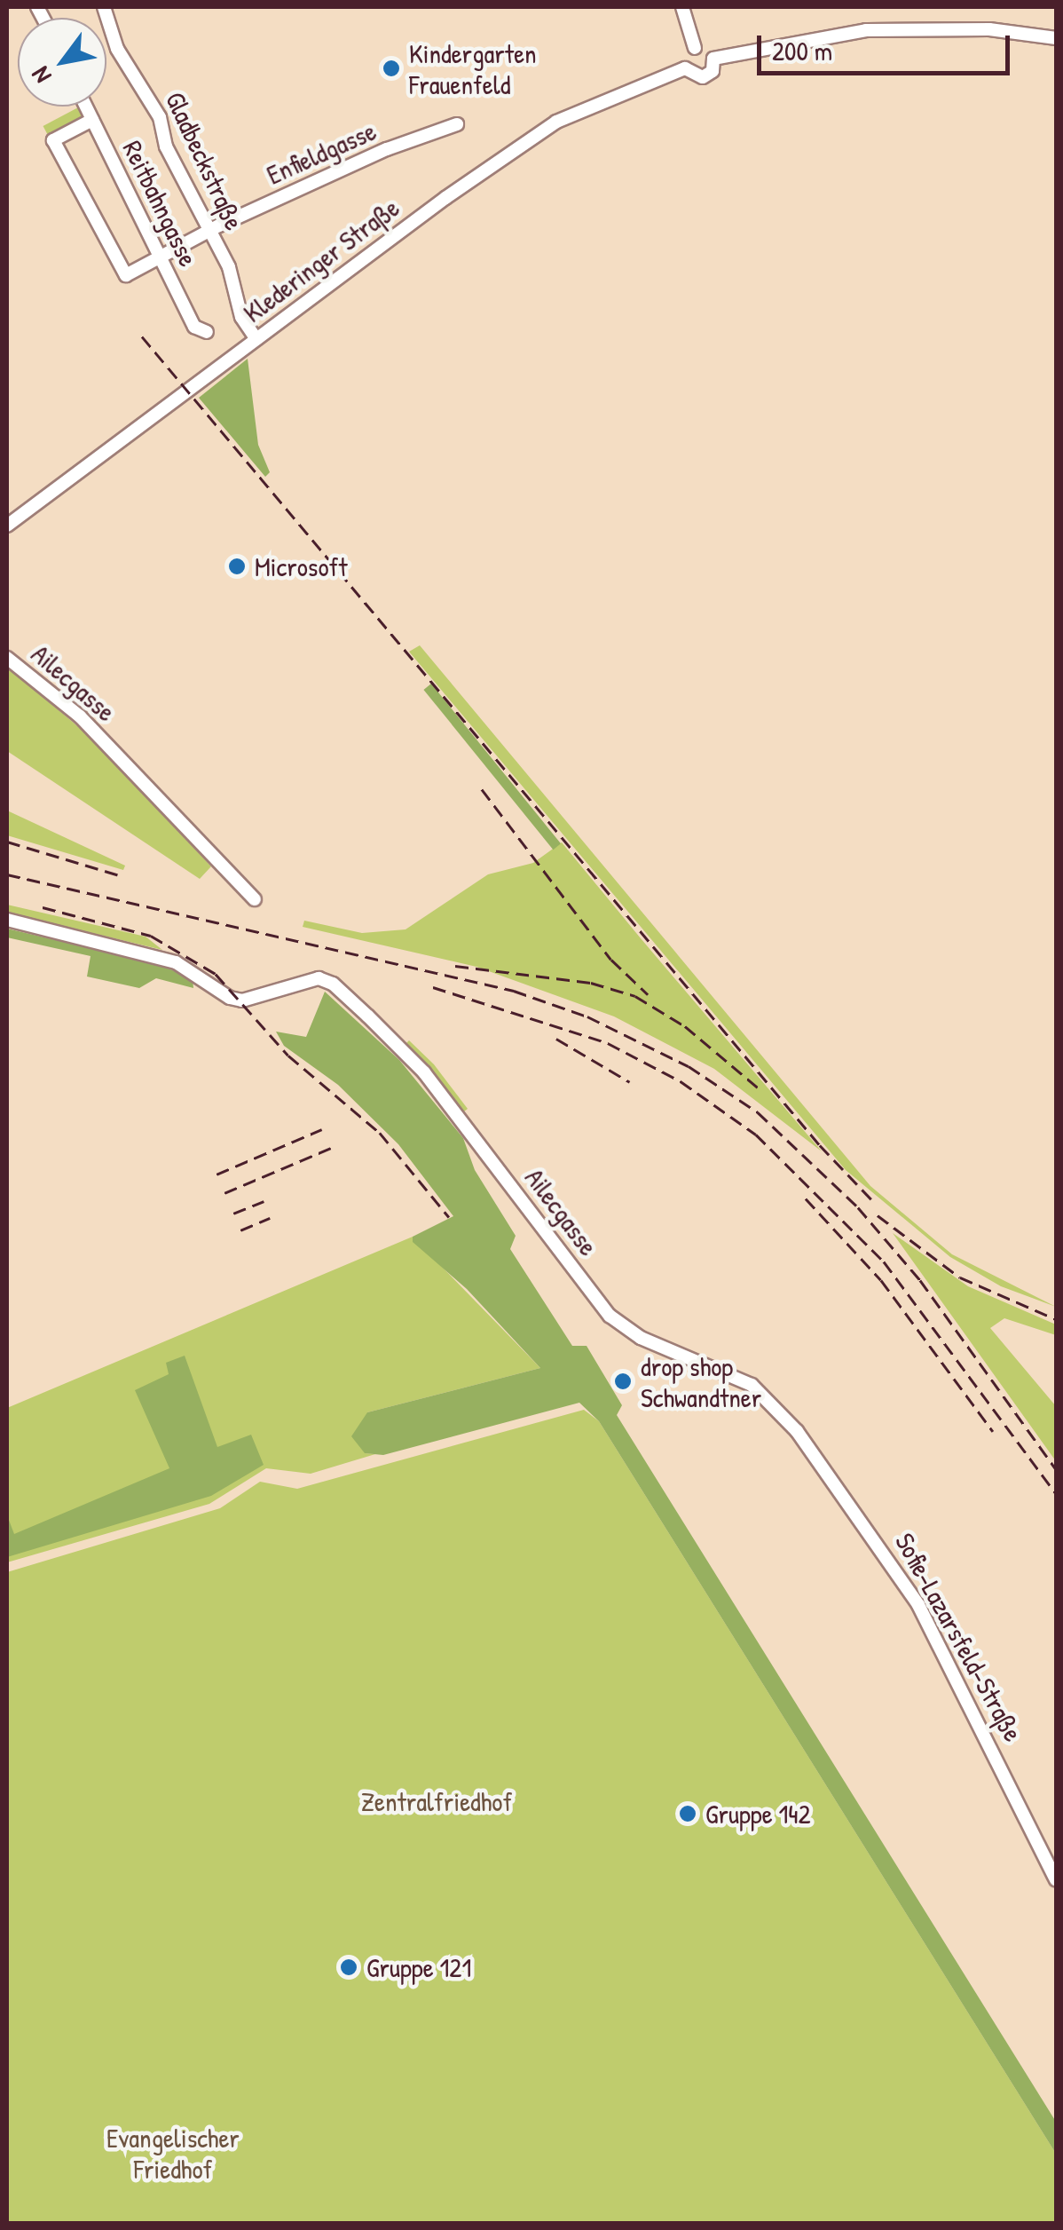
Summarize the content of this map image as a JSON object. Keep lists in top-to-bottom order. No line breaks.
{"streets":{"street":["Enfieldgasse","Gladbeckstraße","Reitbahngasse","Klederinger Straße","Ailecgasse","Sofie-Lazarsfeld-Straße"]},"crossings":[["Enfieldgasse","Gladbeckstraße"],["Enfieldgasse","Reitbahngasse"],["Gladbeckstraße","Klederinger Straße"],["Ailecgasse","Sofie-Lazarsfeld-Straße"]],"parks":["Zentralfriedhof","Evangelischer Friedhof"],"places":["Kindergarten Frauenfeld","Microsoft","drop shop Schwandtner","Gruppe 142","Gruppe 121"],"scale_bar":"200 m","north":"bottom left"}
